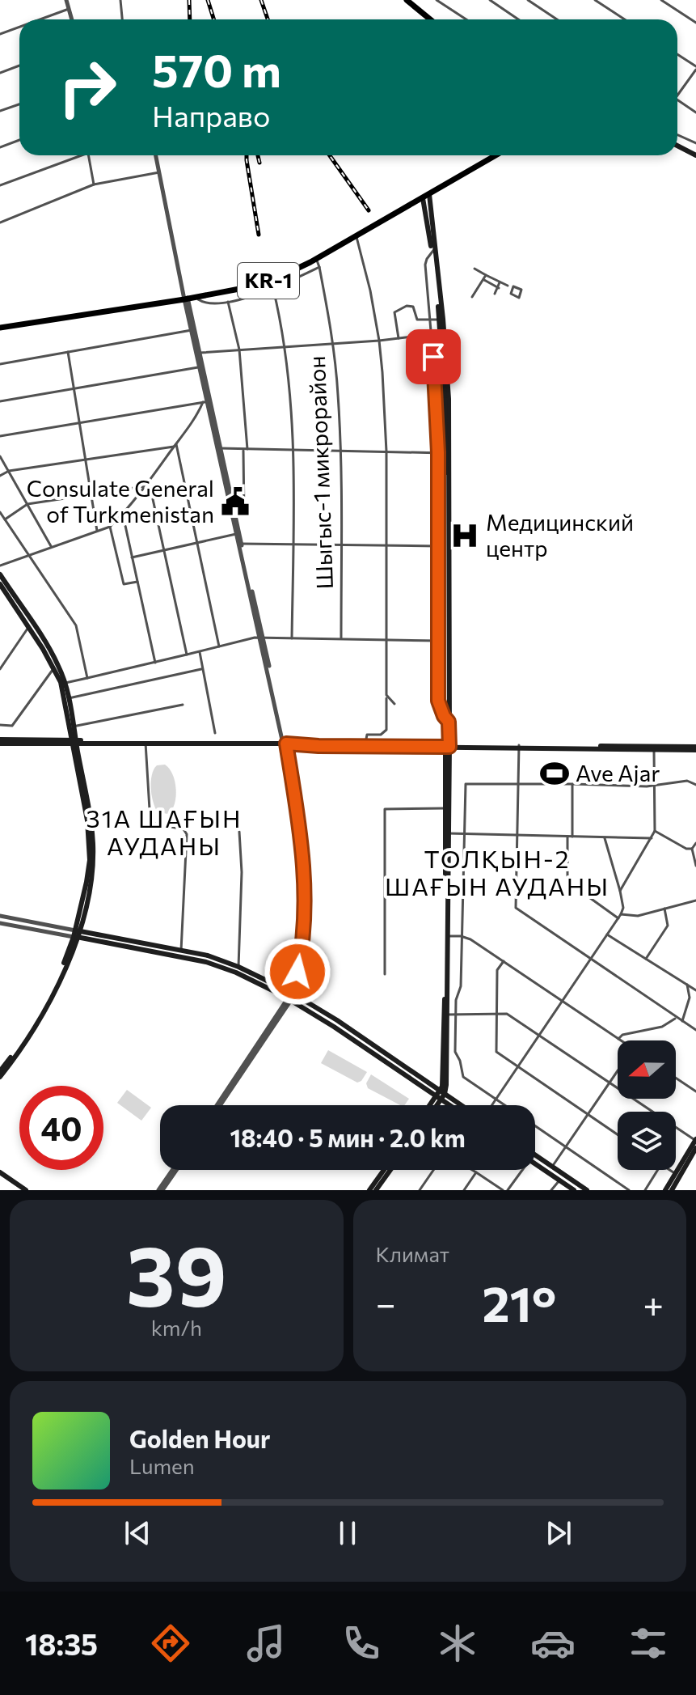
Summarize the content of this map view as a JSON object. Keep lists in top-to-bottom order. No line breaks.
{"streets":{"main road":["KR-1"],"street":["Шыгыс-1 микрорайон"]},"crossings":[["KR-1","Шыгыс-1 микрорайон"]],"districts":["31А ШАҒЫН АУДАНЫ","ТОЛҚЫН-2 ШАҒЫН АУДАНЫ"],"places":{"public building":["Consulate General of Turkmenistan"],"hospital":["Медицинский центр"],"sports":["Ave Ajar"]},"north":"left","page":{"turn":["570 m","Направо"],"limit":"40","trip":"18:40 · 5 мин · 2.0 km","tile":[["39","km/h"],"Климат"],"heat":["−","21°","+"],"song":["Golden Hour","Lumen"],"tabs":"18:35"}}
